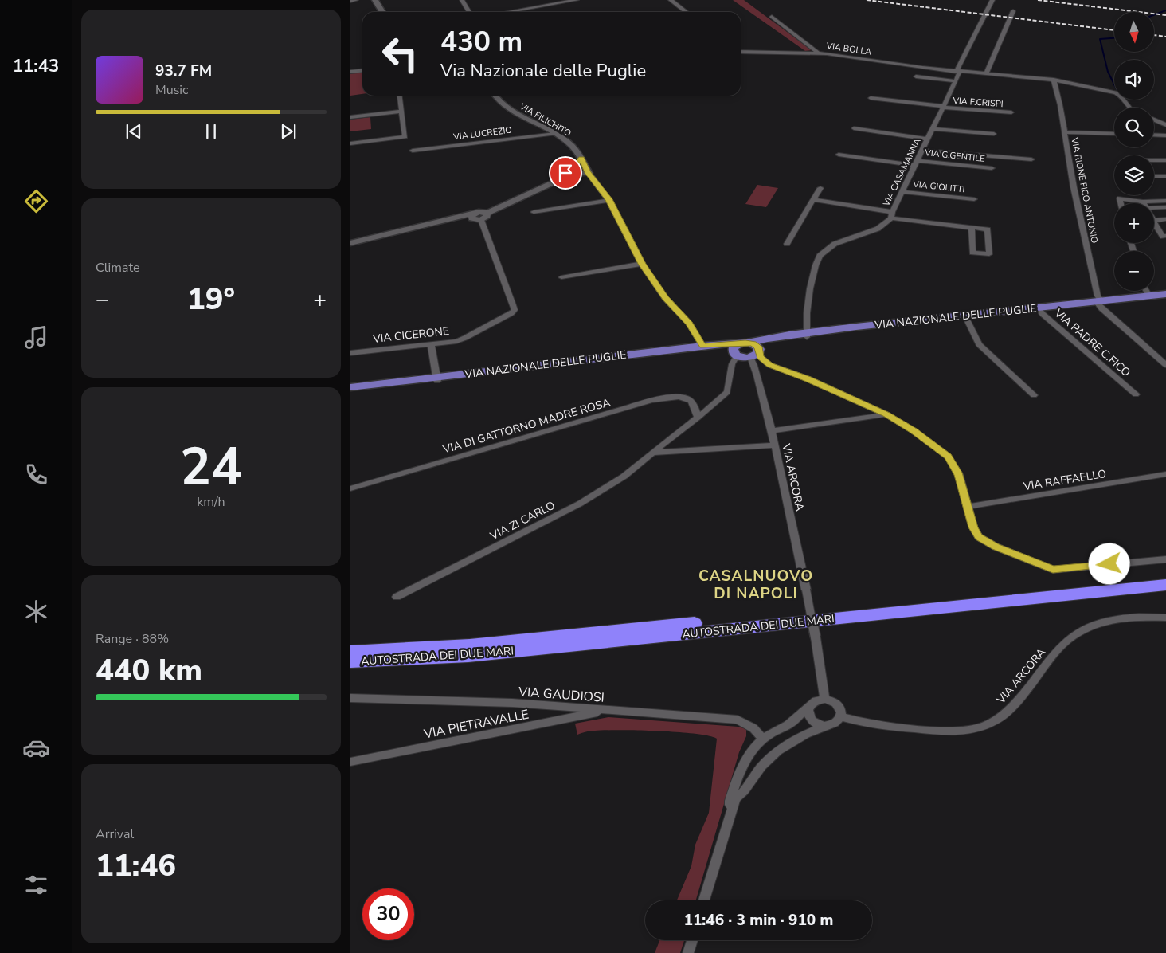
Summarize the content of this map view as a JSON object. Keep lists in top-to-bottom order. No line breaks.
{"streets":{"highway":["AUTOSTRADA DEI DUE MARI"],"main road":["VIA NAZIONALE DELLE PUGLIE"],"street":["VIA BOLLA","VIA F.CRISPI","VIA FILICHITO","VIA LUCREZIO","VIA G.GENTILE","VIA CASAMANNA","VIA GIOLITTI","VIA RIONE FICO ANTONIO","VIA CICERONE","VIA PADRE C.FICO","VIA DI GATTORNO MADRE ROSA","VIA ARCORA","VIA RAFFAELLO","VIA ZI CARLO","VIA GAUDIOSI","VIA PIETRAVALLE"]},"crossings":[["VIA BOLLA","VIA CASAMANNA"],["VIA BOLLA","VIA RIONE FICO ANTONIO"],["VIA F.CRISPI","VIA CASAMANNA"],["VIA FILICHITO","VIA LUCREZIO"],["VIA FILICHITO","VIA NAZIONALE DELLE PUGLIE"],["VIA G.GENTILE","VIA CASAMANNA"],["VIA CASAMANNA","VIA GIOLITTI"],["VIA CASAMANNA","VIA NAZIONALE DELLE PUGLIE"],["VIA RIONE FICO ANTONIO","VIA NAZIONALE DELLE PUGLIE"],["VIA NAZIONALE DELLE PUGLIE","VIA PADRE C.FICO"],["VIA NAZIONALE DELLE PUGLIE","VIA ARCORA"],["VIA NAZIONALE DELLE PUGLIE","VIA ZI CARLO"],["VIA DI GATTORNO MADRE ROSA","VIA ZI CARLO"],["VIA GAUDIOSI","VIA PIETRAVALLE"]],"districts":["CASALNUOVO DI NAPOLI"],"north":"bottom","page":{"tabs":"11:43","map_buttons":["+","−"],"turn":["430 m","Via Nazionale delle Puglie"],"song":["93.7 FM","Music"],"tile":["Climate",["24","km/h"],["Range · 88%","440 km"],["Arrival","11:46"]],"heat":["−","19°","+"],"limit":"30","trip":"11:46 · 3 min · 910 m"}}
